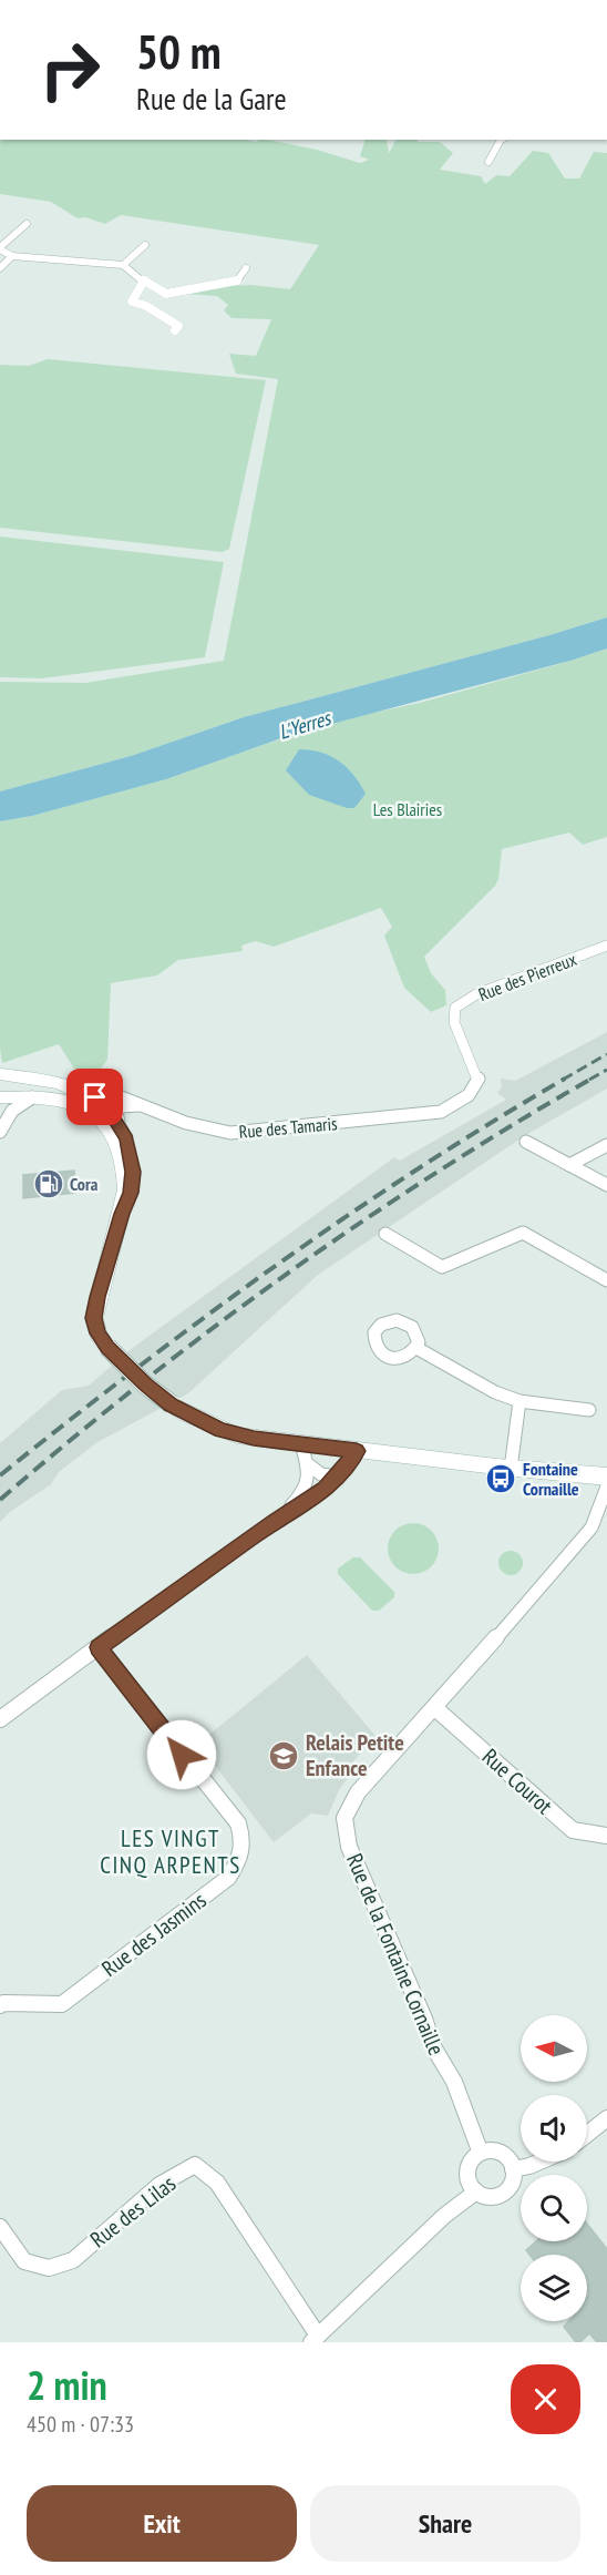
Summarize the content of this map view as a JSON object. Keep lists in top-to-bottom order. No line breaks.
{"streets":{"street":["Rue des Pierreux","Rue des Tamaris","Rue Courot","Rue des Jasmins","Rue de la Fontaine Cornaille","Rue des Lilas"]},"crossings":[["Rue des Pierreux","Rue des Tamaris"],["Rue Courot","Rue de la Fontaine Cornaille"]],"districts":["LES VINGT CINQ ARPENTS"],"water":["L'Yerres"],"parks":["Les Blairies"],"places":{"fuel station":["Cora"],"bus stop":["Fontaine Cornaille"],"school or university":["Relais Petite Enfance"]},"north":"left","page":{"turn":["50 m","Rue de la Gare"],"heading":["2 min","450 m · 07:33"],"buttons":["Exit","Share"]}}
